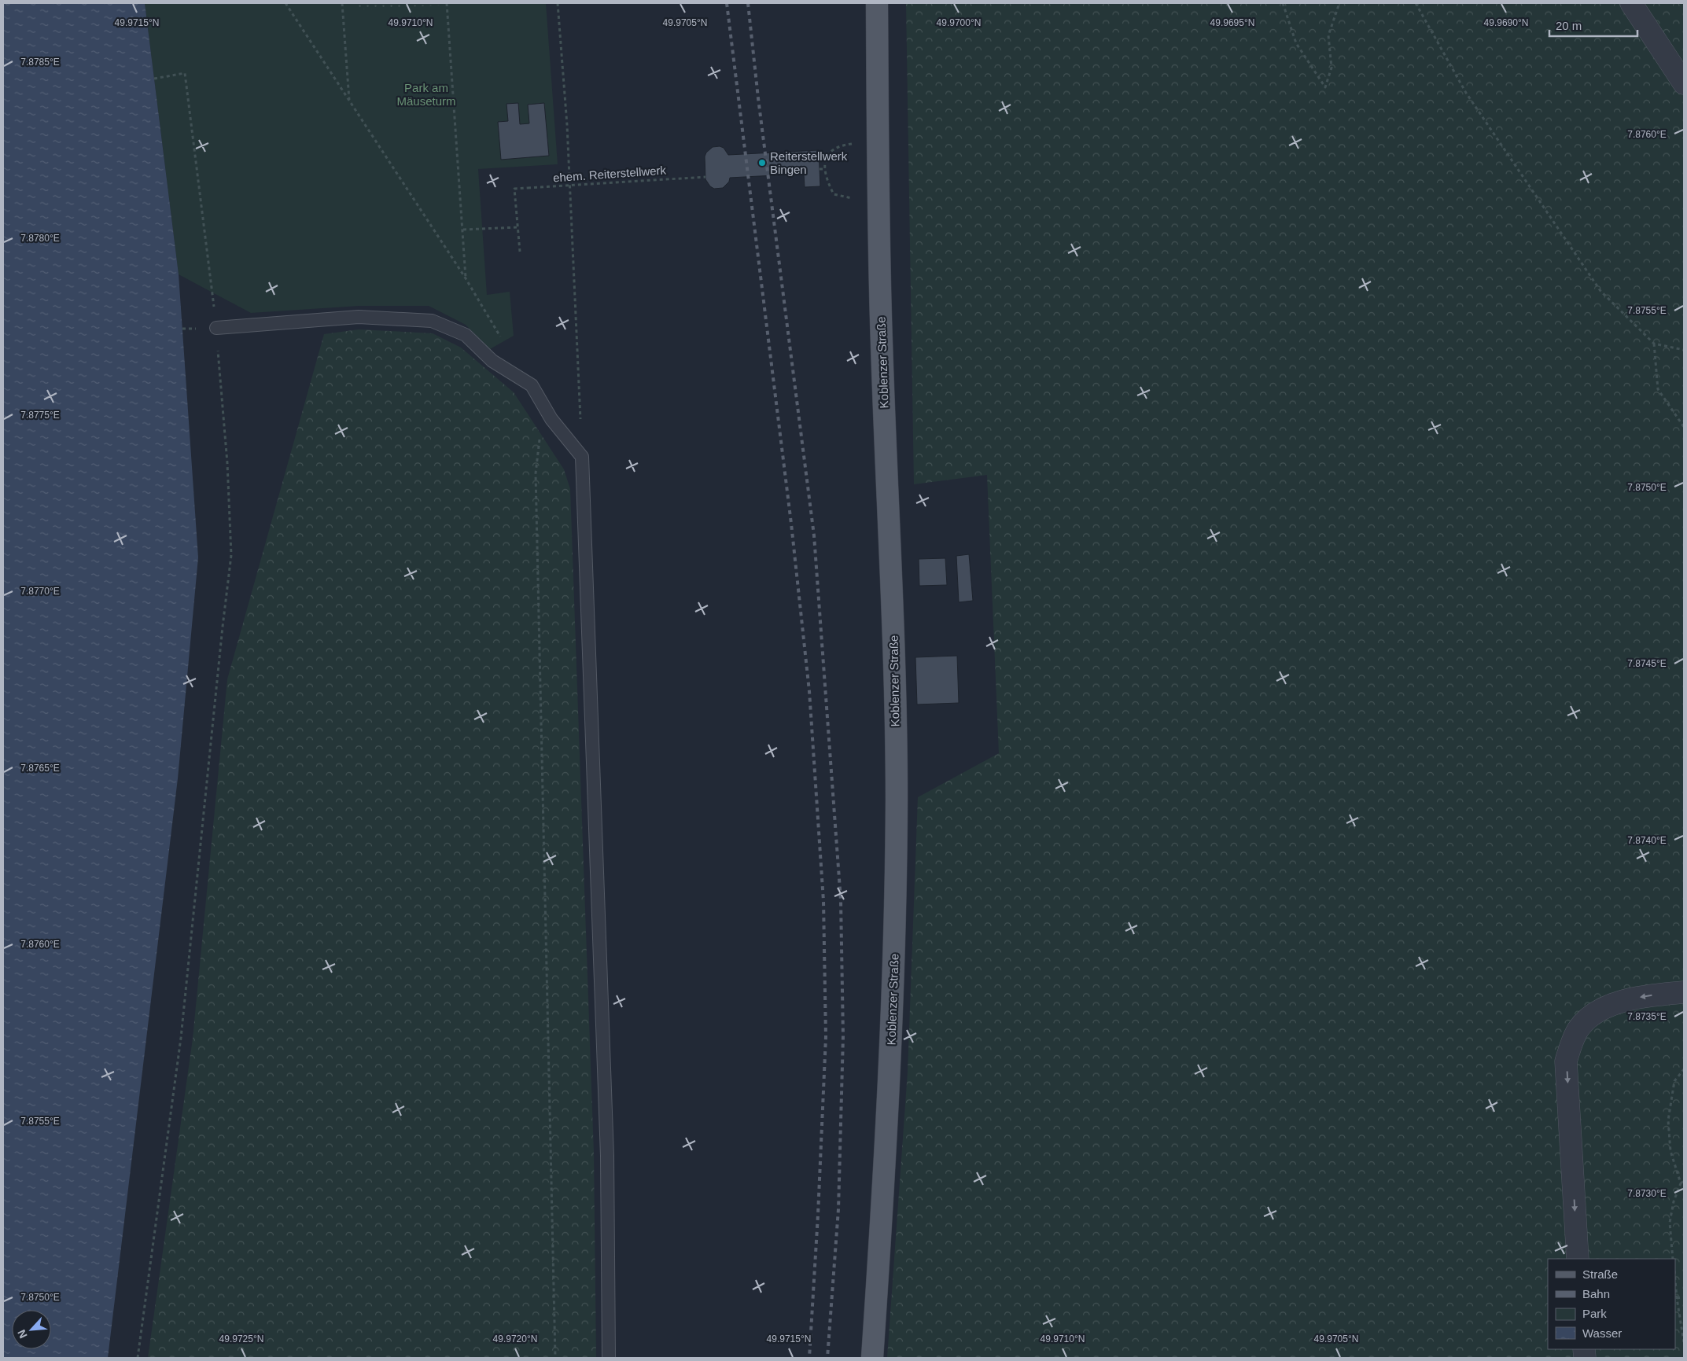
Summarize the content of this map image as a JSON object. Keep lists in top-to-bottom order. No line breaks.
{"streets":{"main road":["Koblenzer Straße"],"path":["ehem. Reiterstellwerk"]},"parks":["Park am Mäuseturm"],"places":["Reiterstellwerk Bingen"],"legend":["Straße","Bahn","Park","Wasser"],"scale_bar":"20 m","north":"bottom left","coordinates":["49.9715°N","49.9710°N","49.9695°N","49.9690°N","49.9705°N","49.9700°N","7.8785°E","7.8760°E","7.8780°E","7.8755°E","7.8775°E","7.8750°E","7.8770°E","7.8745°E","7.8765°E","7.8740°E","7.8735°E","7.8730°E","49.9725°N","49.9720°N"]}
